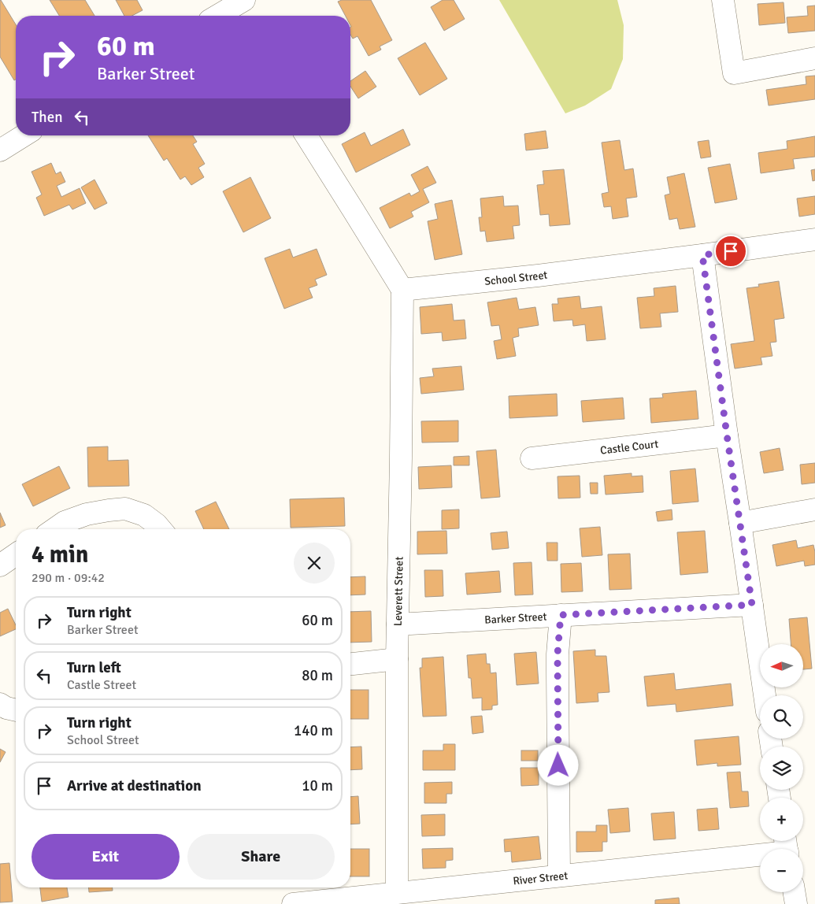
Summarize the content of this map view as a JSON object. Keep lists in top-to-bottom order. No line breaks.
{"streets":{"street":["School Street","Castle Court","Leverett Street","Barker Street","River Street"]},"crossings":[["School Street","Leverett Street"],["Leverett Street","Barker Street"],["Leverett Street","River Street"]],"north":"left","page":{"turn":["60 m","Barker Street"],"then":"Then","heading":["4 min","290 m · 09:42"],"list":[{"name":"Turn right","note":"Barker Street","value":"60 m"},{"name":"Turn left","note":"Castle Street","value":"80 m"},{"name":"Turn right","note":"School Street","value":"140 m"},{"name":"Arrive at destination","value":"10 m"}],"map_buttons":["+","−"],"buttons":["Exit","Share"]}}
